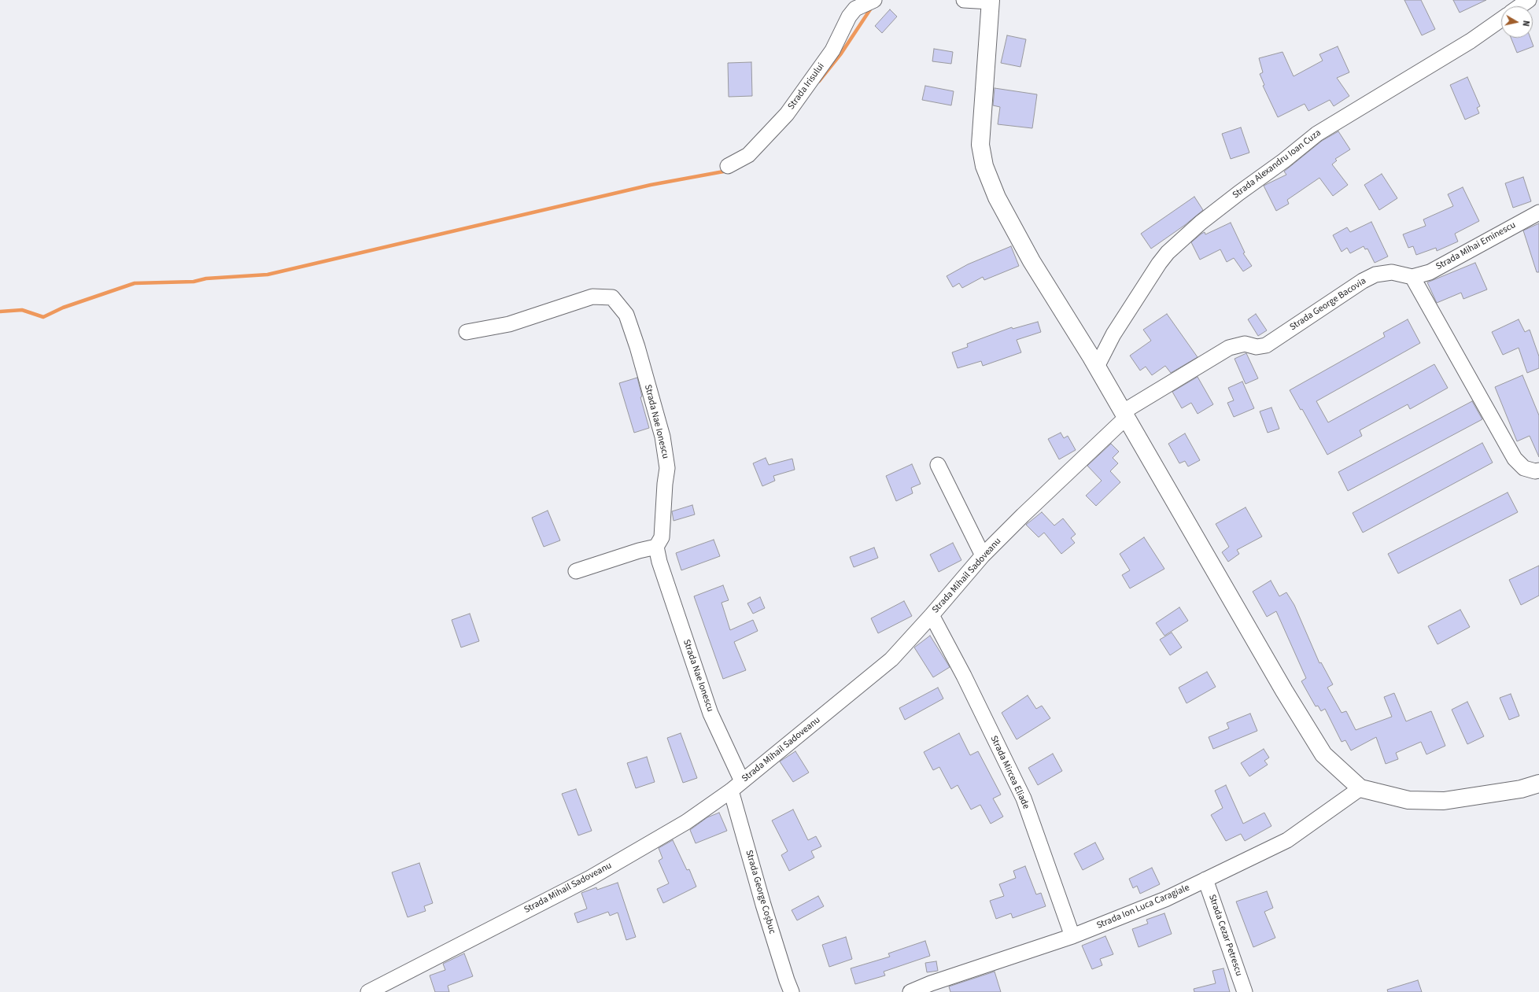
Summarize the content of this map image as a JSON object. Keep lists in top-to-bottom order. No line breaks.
{"streets":{"street":["Strada Irisului","Strada Alexandru Ioan Cuza","Strada Mihai Eminescu","Strada George Bacovia","Strada Nae Ionescu","Strada Mihail Sadoveanu","Strada Mircea Eliade","Strada George Coșbuc","Strada Ion Luca Caragiale","Strada Cezar Petrescu"]},"crossings":[["Strada Mihai Eminescu","Strada George Bacovia"],["Strada George Bacovia","Strada Mihail Sadoveanu"],["Strada Nae Ionescu","Strada Mihail Sadoveanu"],["Strada Nae Ionescu","Strada George Coșbuc"],["Strada Mihail Sadoveanu","Strada Mircea Eliade"],["Strada Mihail Sadoveanu","Strada George Coșbuc"],["Strada Mircea Eliade","Strada Ion Luca Caragiale"],["Strada Ion Luca Caragiale","Strada Cezar Petrescu"]],"north":"right"}
